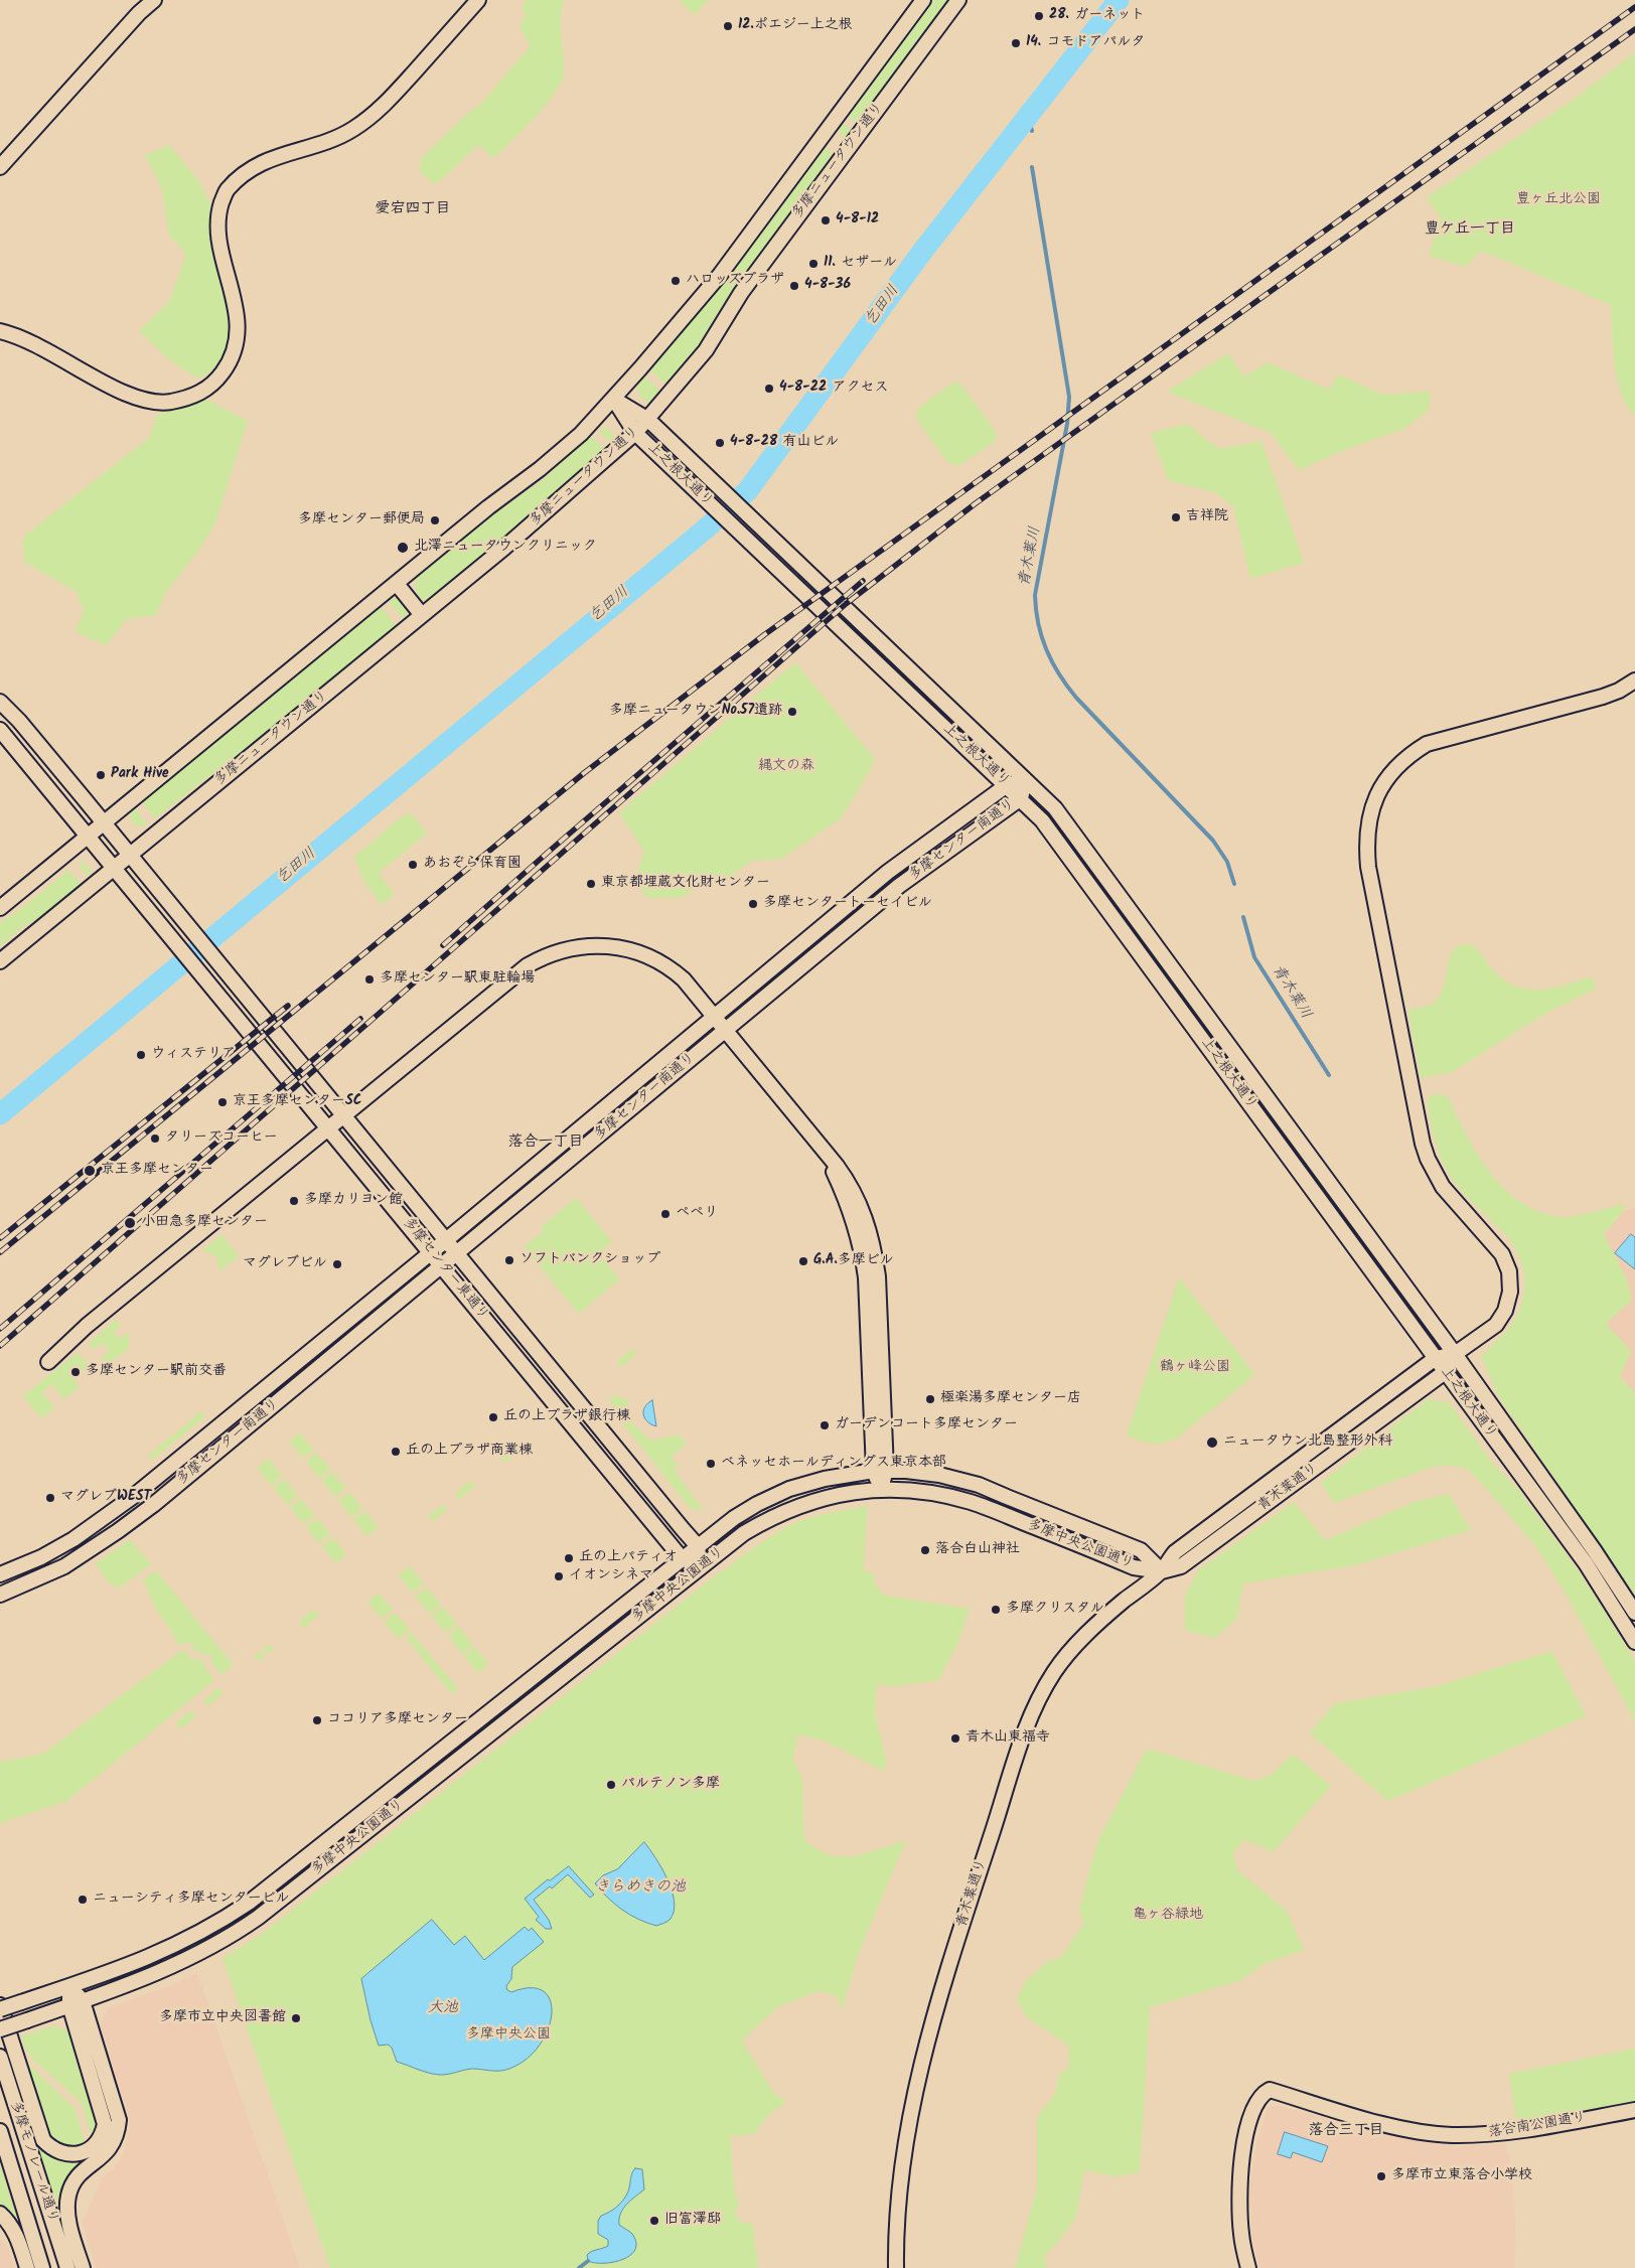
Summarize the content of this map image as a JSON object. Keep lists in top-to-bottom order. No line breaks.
{"streets":{"street":["多摩ニュータウン通り","上之根大通り","多摩センター南通り","多摩センター東通り","青木葉通り","多摩中央公園通り","落合南公園通り","多摩モノレール通り"]},"crossings":[["多摩ニュータウン通り","上之根大通り"],["多摩ニュータウン通り","多摩センター東通り"],["上之根大通り","多摩センター南通り"],["上之根大通り","青木葉通り"],["多摩センター南通り","多摩センター東通り"],["多摩センター東通り","多摩中央公園通り"],["青木葉通り","多摩中央公園通り"]],"districts":["愛宕四丁目","豊ケ丘一丁目","落合一丁目","落合三丁目"],"water":["乞田川","青木葉川","きらめきの池","大池"],"parks":["豊ヶ丘北公園","縄文の森","鶴ヶ峰公園","亀ヶ谷緑地","多摩中央公園"],"places":["28. ガーネット","12.ポエジー上之根","14. コモドアパルタ","4-8-12","11. セザール","ハロッズプラザ","4-8-36","4-8-22 アクセス","4-8-28 有山ビル","吉祥院","多摩センター郵便局","北澤ニュータウンクリニック","多摩ニュータウンNo.57遺跡","Park Hive","あおぞら保育園","東京都埋蔵文化財センター","多摩センタートーセイビル","多摩センター駅東駐輪場","ウィステリア","京王多摩センターSC","タリーズコーヒー","京王多摩センター","多摩カリヨン館","ペペリ","小田急多摩センター","ソフトバンクショップ","G.A.多摩ビル","マグレブビル","多摩センター駅前交番","極楽湯多摩センター店","丘の上プラザ銀行棟","ガーデンコート多摩センター","ニュータウン北島整形外科","丘の上プラザ商業棟","ベネッセホールディングス東京本部","マグレブWEST","落合白山神社","丘の上パティオ","イオンシネマ","多摩クリスタル","ココリア多摩センター","青木山東福寺","パルテノン多摩","ニューシティ多摩センタービル","多摩市立中央図書館","多摩市立東落合小学校","旧富澤邸"]}
